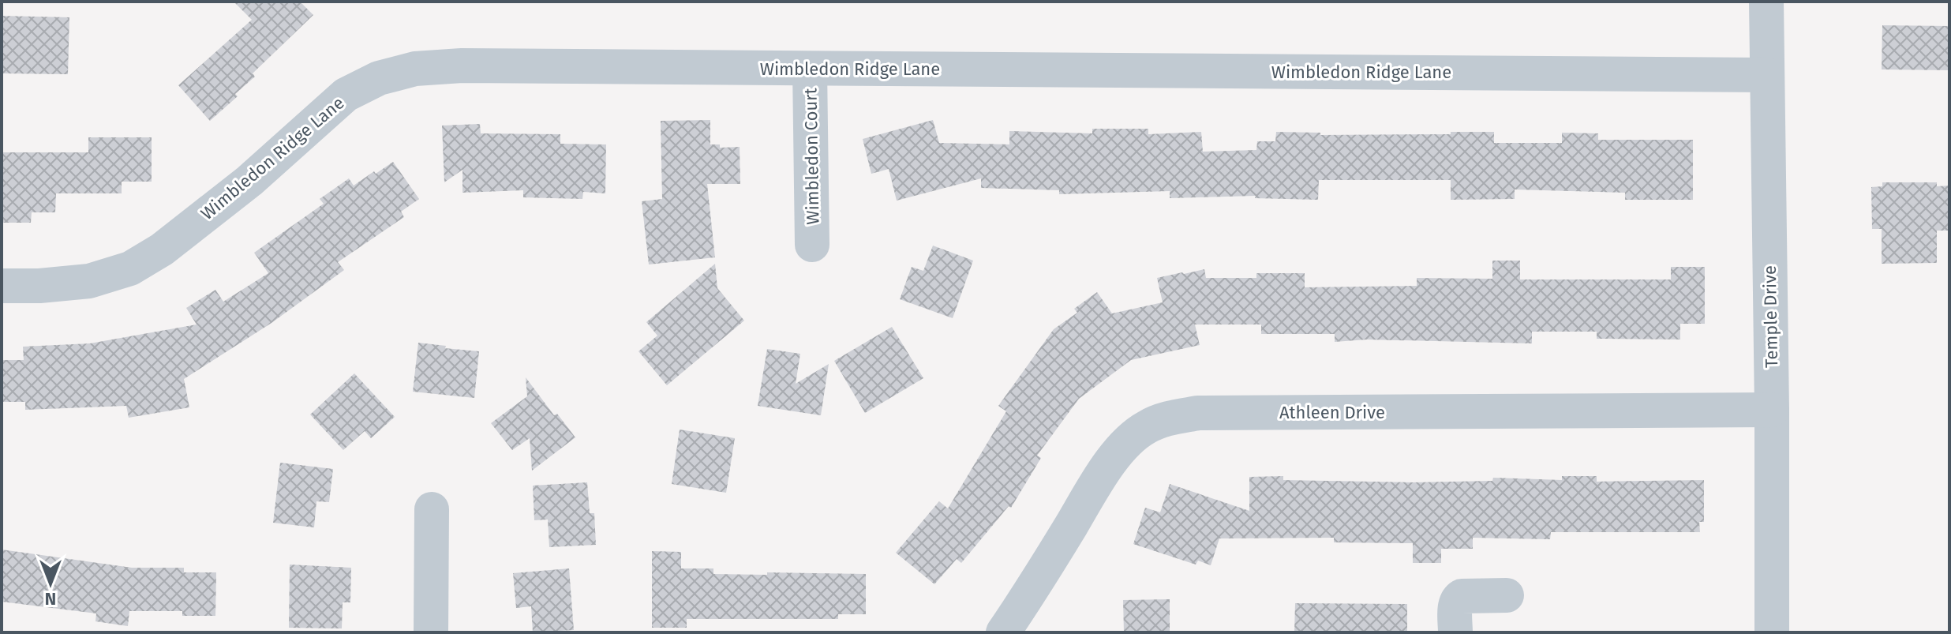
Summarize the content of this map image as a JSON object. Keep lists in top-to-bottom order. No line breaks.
{"streets":{"street":["Wimbledon Ridge Lane","Wimbledon Court","Temple Drive","Athleen Drive"]},"crossings":[["Wimbledon Ridge Lane","Wimbledon Court"],["Wimbledon Ridge Lane","Temple Drive"],["Temple Drive","Athleen Drive"]],"north":"bottom"}
